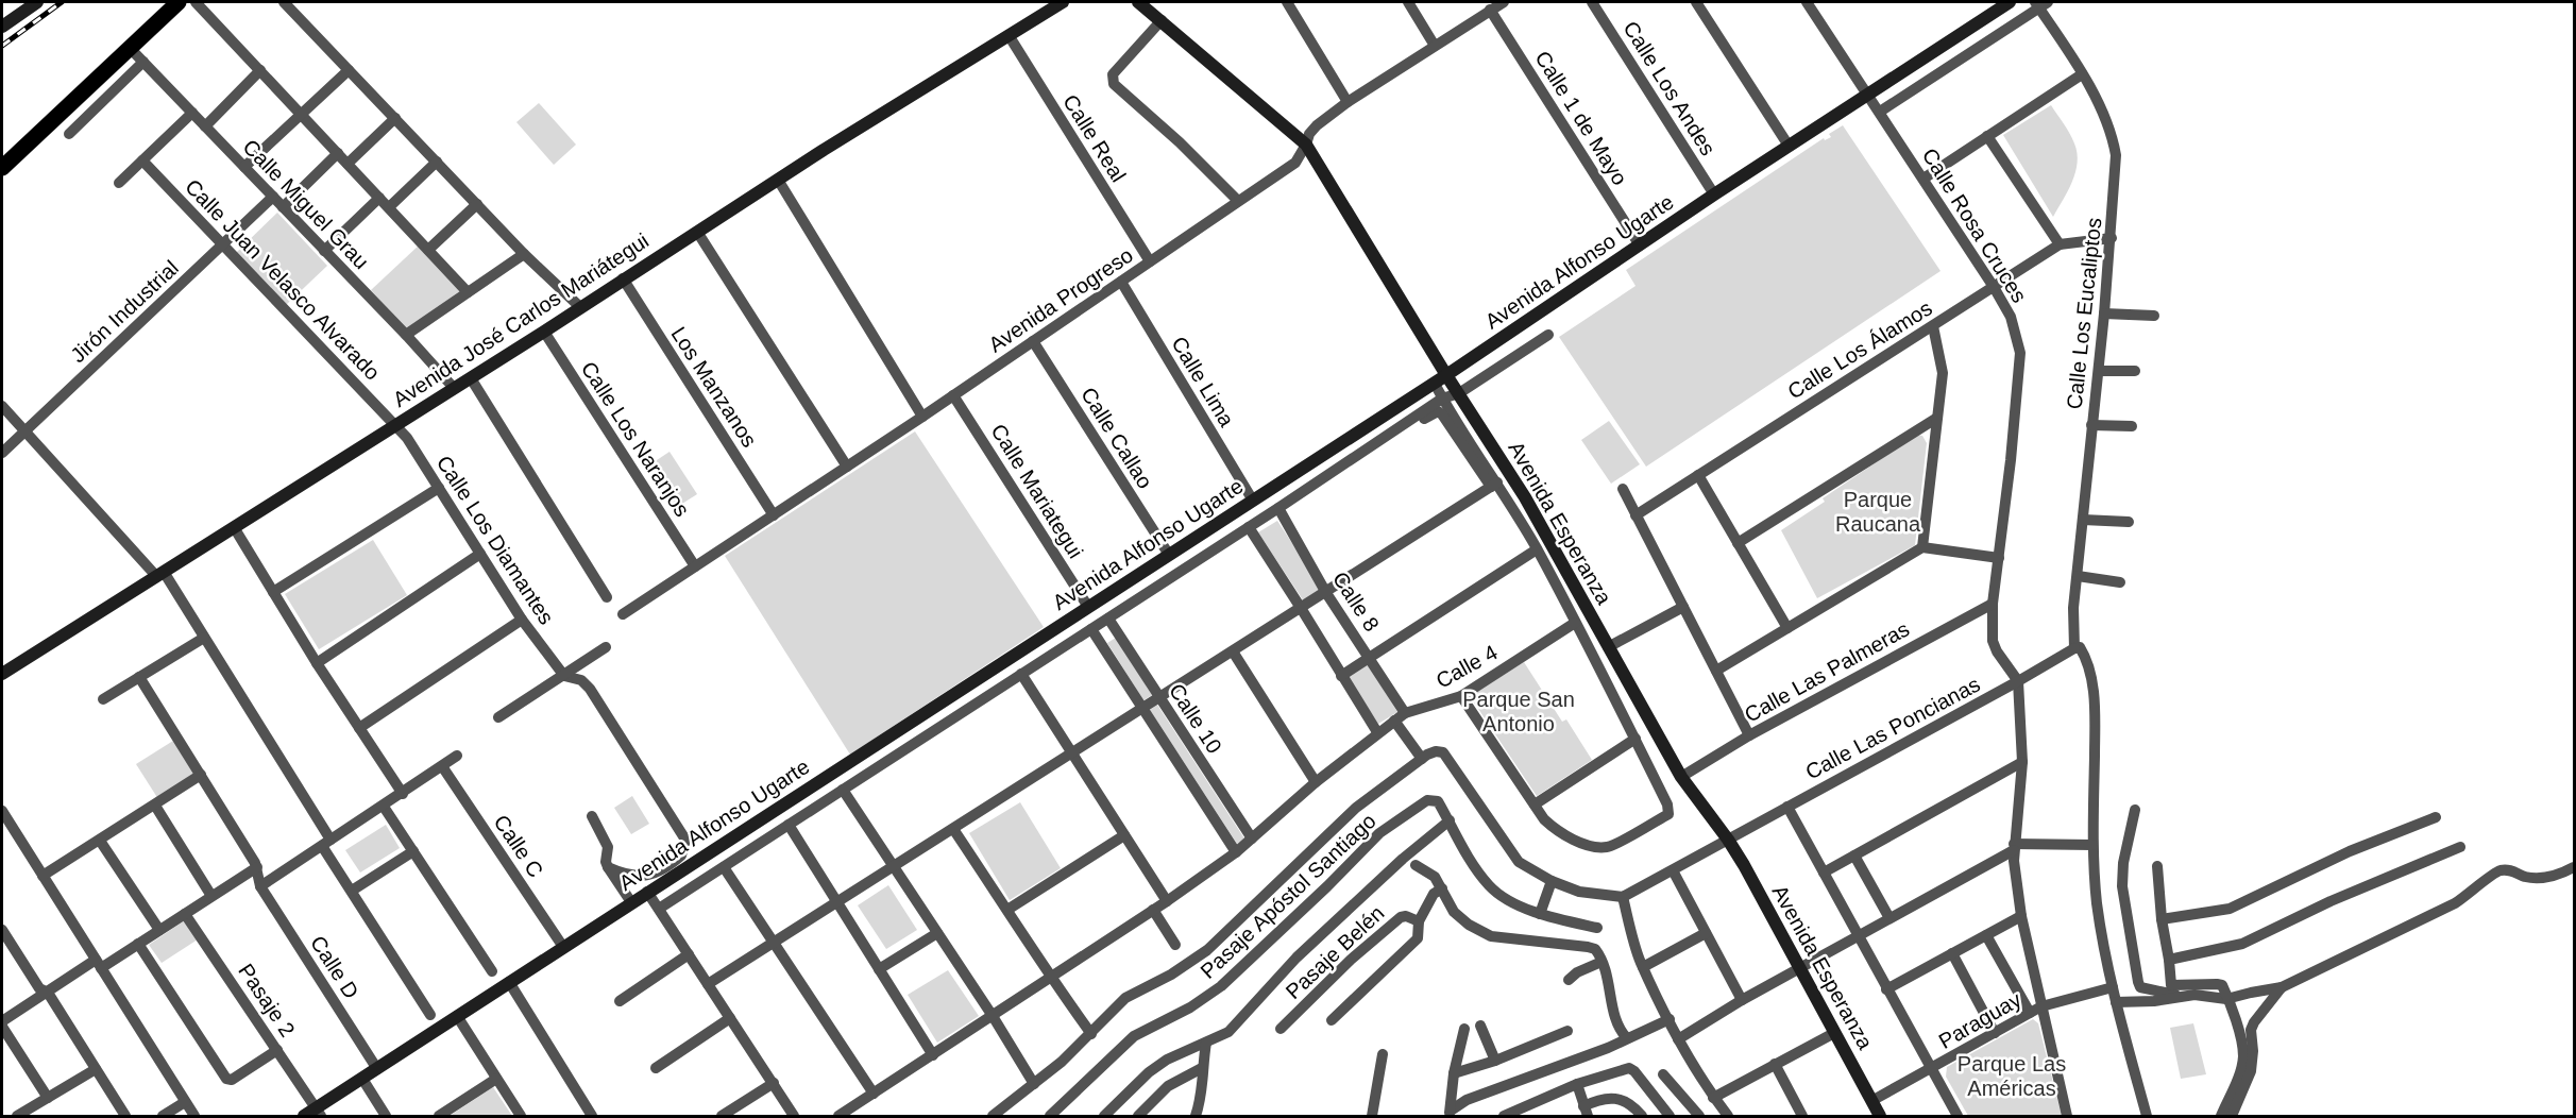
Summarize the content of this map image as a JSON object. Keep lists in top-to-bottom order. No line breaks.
{"streets":{"street":["Calle Los Andes","Calle 1 de Mayo","Calle Real","Calle Miguel Grau","Calle Rosa Cruces","Avenida Alfonso Ugarte","Calle Juan Velasco Alvarado","Avenida Progreso","Jirón Industrial","Calle Los Eucaliptos","Avenida José Carlos Mariátegui","Calle Los Álamos","Calle Lima","Los Manzanos","Calle Callao","Calle Los Naranjos","Calle Mariategui","Avenida Esperanza","Calle Los Diamantes","Calle 8","Calle 4","Calle Las Palmeras","Calle 10","Calle Las Poncianas","Calle C","Pasaje Apóstol Santiago","Pasaje Belén","Calle D","Pasaje 2","Paraguay"]},"crossings":[["Calle Los Andes","Avenida Alfonso Ugarte"],["Calle 1 de Mayo","Avenida Alfonso Ugarte"],["Calle 1 de Mayo","Avenida Progreso"],["Calle Real","Avenida Progreso"],["Calle Real","Avenida José Carlos Mariátegui"],["Calle Miguel Grau","Jirón Industrial"],["Calle Miguel Grau","Avenida José Carlos Mariátegui"],["Calle Rosa Cruces","Avenida Alfonso Ugarte"],["Calle Rosa Cruces","Calle Los Álamos"],["Calle Rosa Cruces","Calle Las Palmeras"],["Calle Rosa Cruces","Calle Las Poncianas"],["Avenida Alfonso Ugarte","Calle Lima"],["Avenida Alfonso Ugarte","Calle Callao"],["Avenida Alfonso Ugarte","Calle Mariategui"],["Avenida Alfonso Ugarte","Avenida Esperanza"],["Avenida Alfonso Ugarte","Calle 8"],["Avenida Alfonso Ugarte","Calle 10"],["Avenida Alfonso Ugarte","Calle C"],["Avenida Alfonso Ugarte","Calle D"],["Avenida Alfonso Ugarte","Pasaje 2"],["Calle Juan Velasco Alvarado","Jirón Industrial"],["Calle Juan Velasco Alvarado","Avenida José Carlos Mariátegui"],["Calle Juan Velasco Alvarado","Calle Los Diamantes"],["Avenida Progreso","Calle Lima"],["Avenida Progreso","Los Manzanos"],["Avenida Progreso","Calle Callao"],["Avenida Progreso","Calle Los Naranjos"],["Avenida Progreso","Calle Mariategui"],["Avenida Progreso","Avenida Esperanza"],["Calle Los Eucaliptos","Calle Los Álamos"],["Calle Los Eucaliptos","Calle Las Poncianas"],["Avenida José Carlos Mariátegui","Los Manzanos"],["Avenida José Carlos Mariátegui","Calle Los Naranjos"],["Avenida José Carlos Mariátegui","Calle Los Diamantes"],["Avenida Esperanza","Calle Las Palmeras"],["Avenida Esperanza","Calle Las Poncianas"],["Avenida Esperanza","Paraguay"],["Calle 8","Calle 4"],["Calle 4","Calle 10"]],"parks":["Parque Raucana","Parque San Antonio","Parque Las Américas"]}
